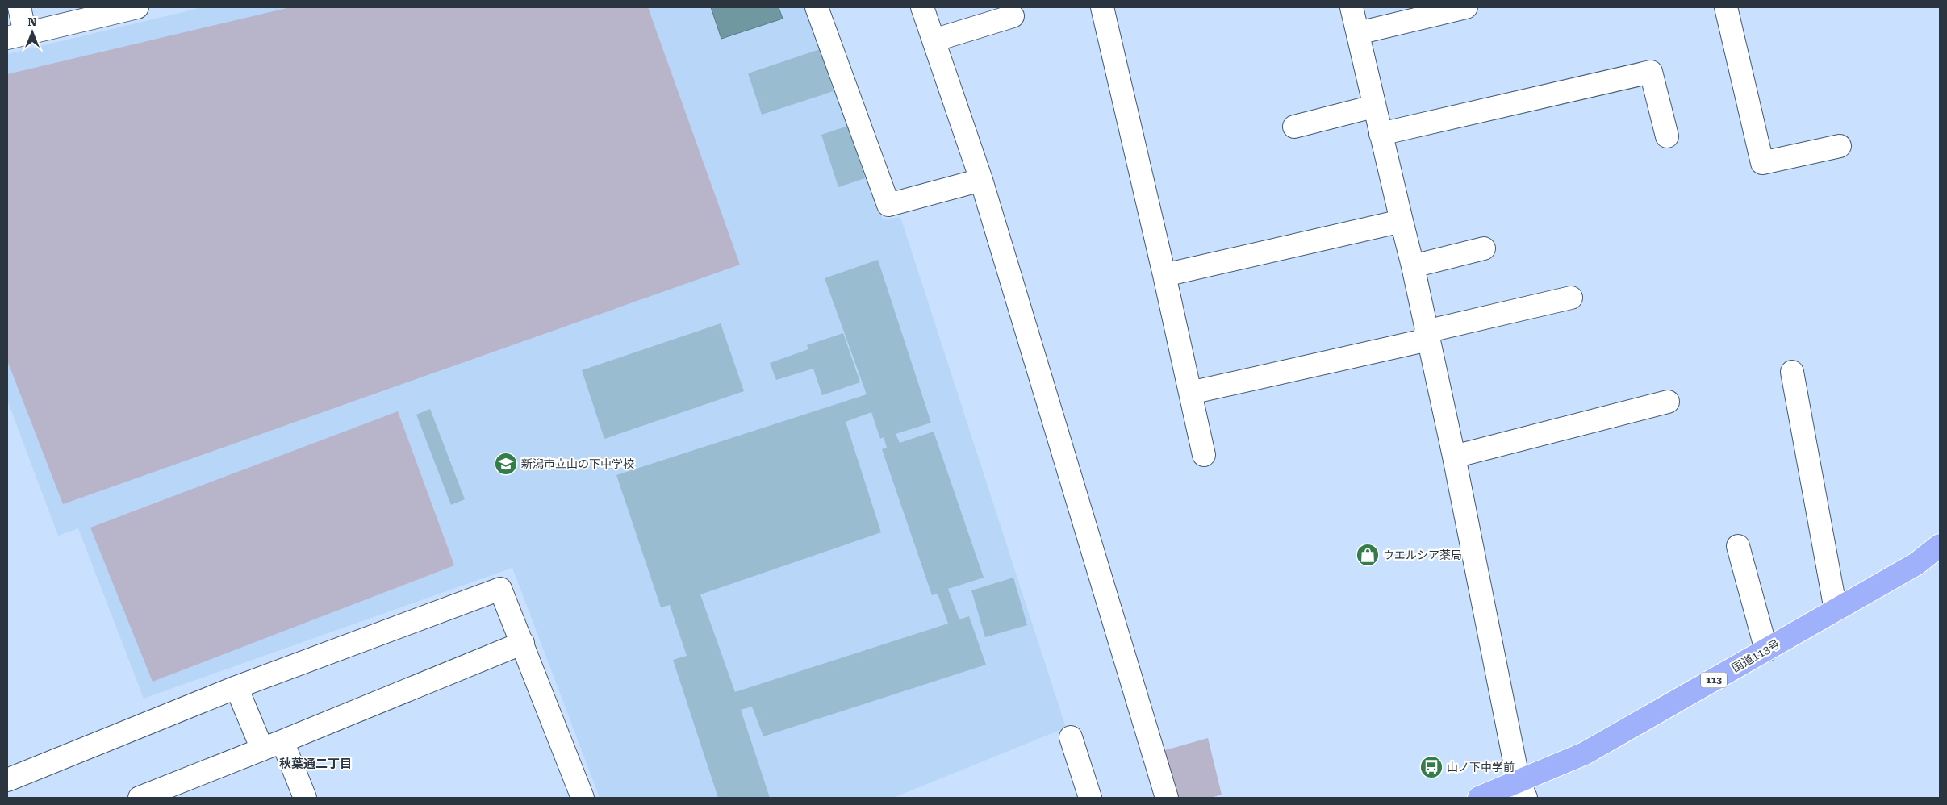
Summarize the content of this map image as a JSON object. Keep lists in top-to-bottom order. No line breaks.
{"streets":{"highway":["国道113号","113"]},"districts":["秋葉通二丁目"],"places":{"school or university":["新潟市立山の下中学校"],"shop":["ウエルシア薬局"],"bus stop":["山ノ下中学前"]},"north":"top"}
